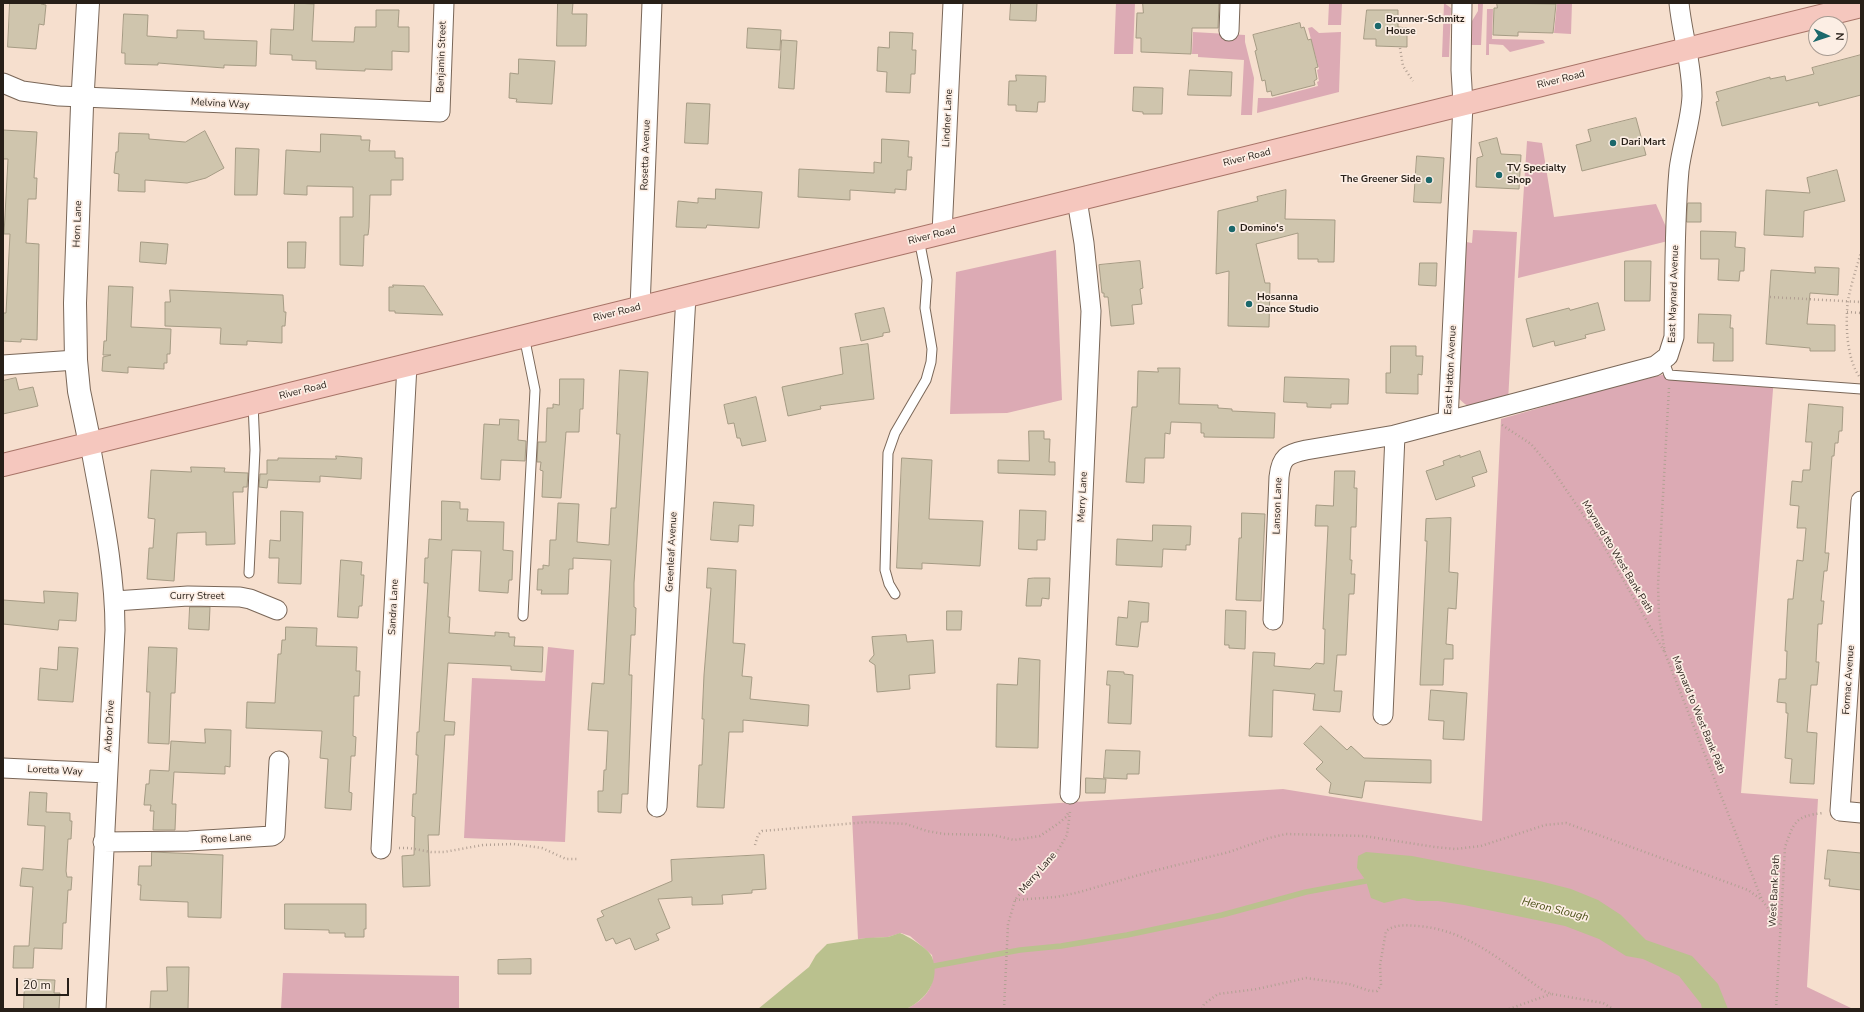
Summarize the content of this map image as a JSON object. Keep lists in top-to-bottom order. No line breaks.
{"streets":{"main road":["River Road"],"street":["Benjamin Street","Melvina Way","Lindner Lane","Rosetta Avenue","Horn Lane","East Maynard Avenue","East Hatton Avenue","Merry Lane","Lanson Lane","Greenleaf Avenue","Curry Street","Sandra Lane","Formac Avenue","Arbor Drive","Loretta Way","Rome Lane"],"path":["Maynard tto West Bank Path","Maynard to West Bank Path","West Bank Path"]},"crossings":[["Benjamin Street","Melvina Way"],["River Road","Lindner Lane"],["River Road","Rosetta Avenue"],["River Road","Horn Lane"],["River Road","East Maynard Avenue"],["River Road","East Hatton Avenue"],["River Road","Merry Lane"],["River Road","Greenleaf Avenue"],["River Road","Sandra Lane"],["River Road","Arbor Drive"],["Melvina Way","Horn Lane"],["Horn Lane","Arbor Drive"],["East Maynard Avenue","Maynard to West Bank Path"],["East Hatton Avenue","Lanson Lane"],["Maynard tto West Bank Path","Maynard to West Bank Path"],["Curry Street","Arbor Drive"],["Formac Avenue","West Bank Path"],["Maynard to West Bank Path","West Bank Path"],["Arbor Drive","Loretta Way"],["Arbor Drive","Rome Lane"]],"water":["Heron Slough"],"places":["Brunner-Schmitz House","Dari Mart","TV Specialty Shop","The Greener Side","Domino's","Hosanna Dance Studio"],"scale_bar":"20 m","north":"right"}
